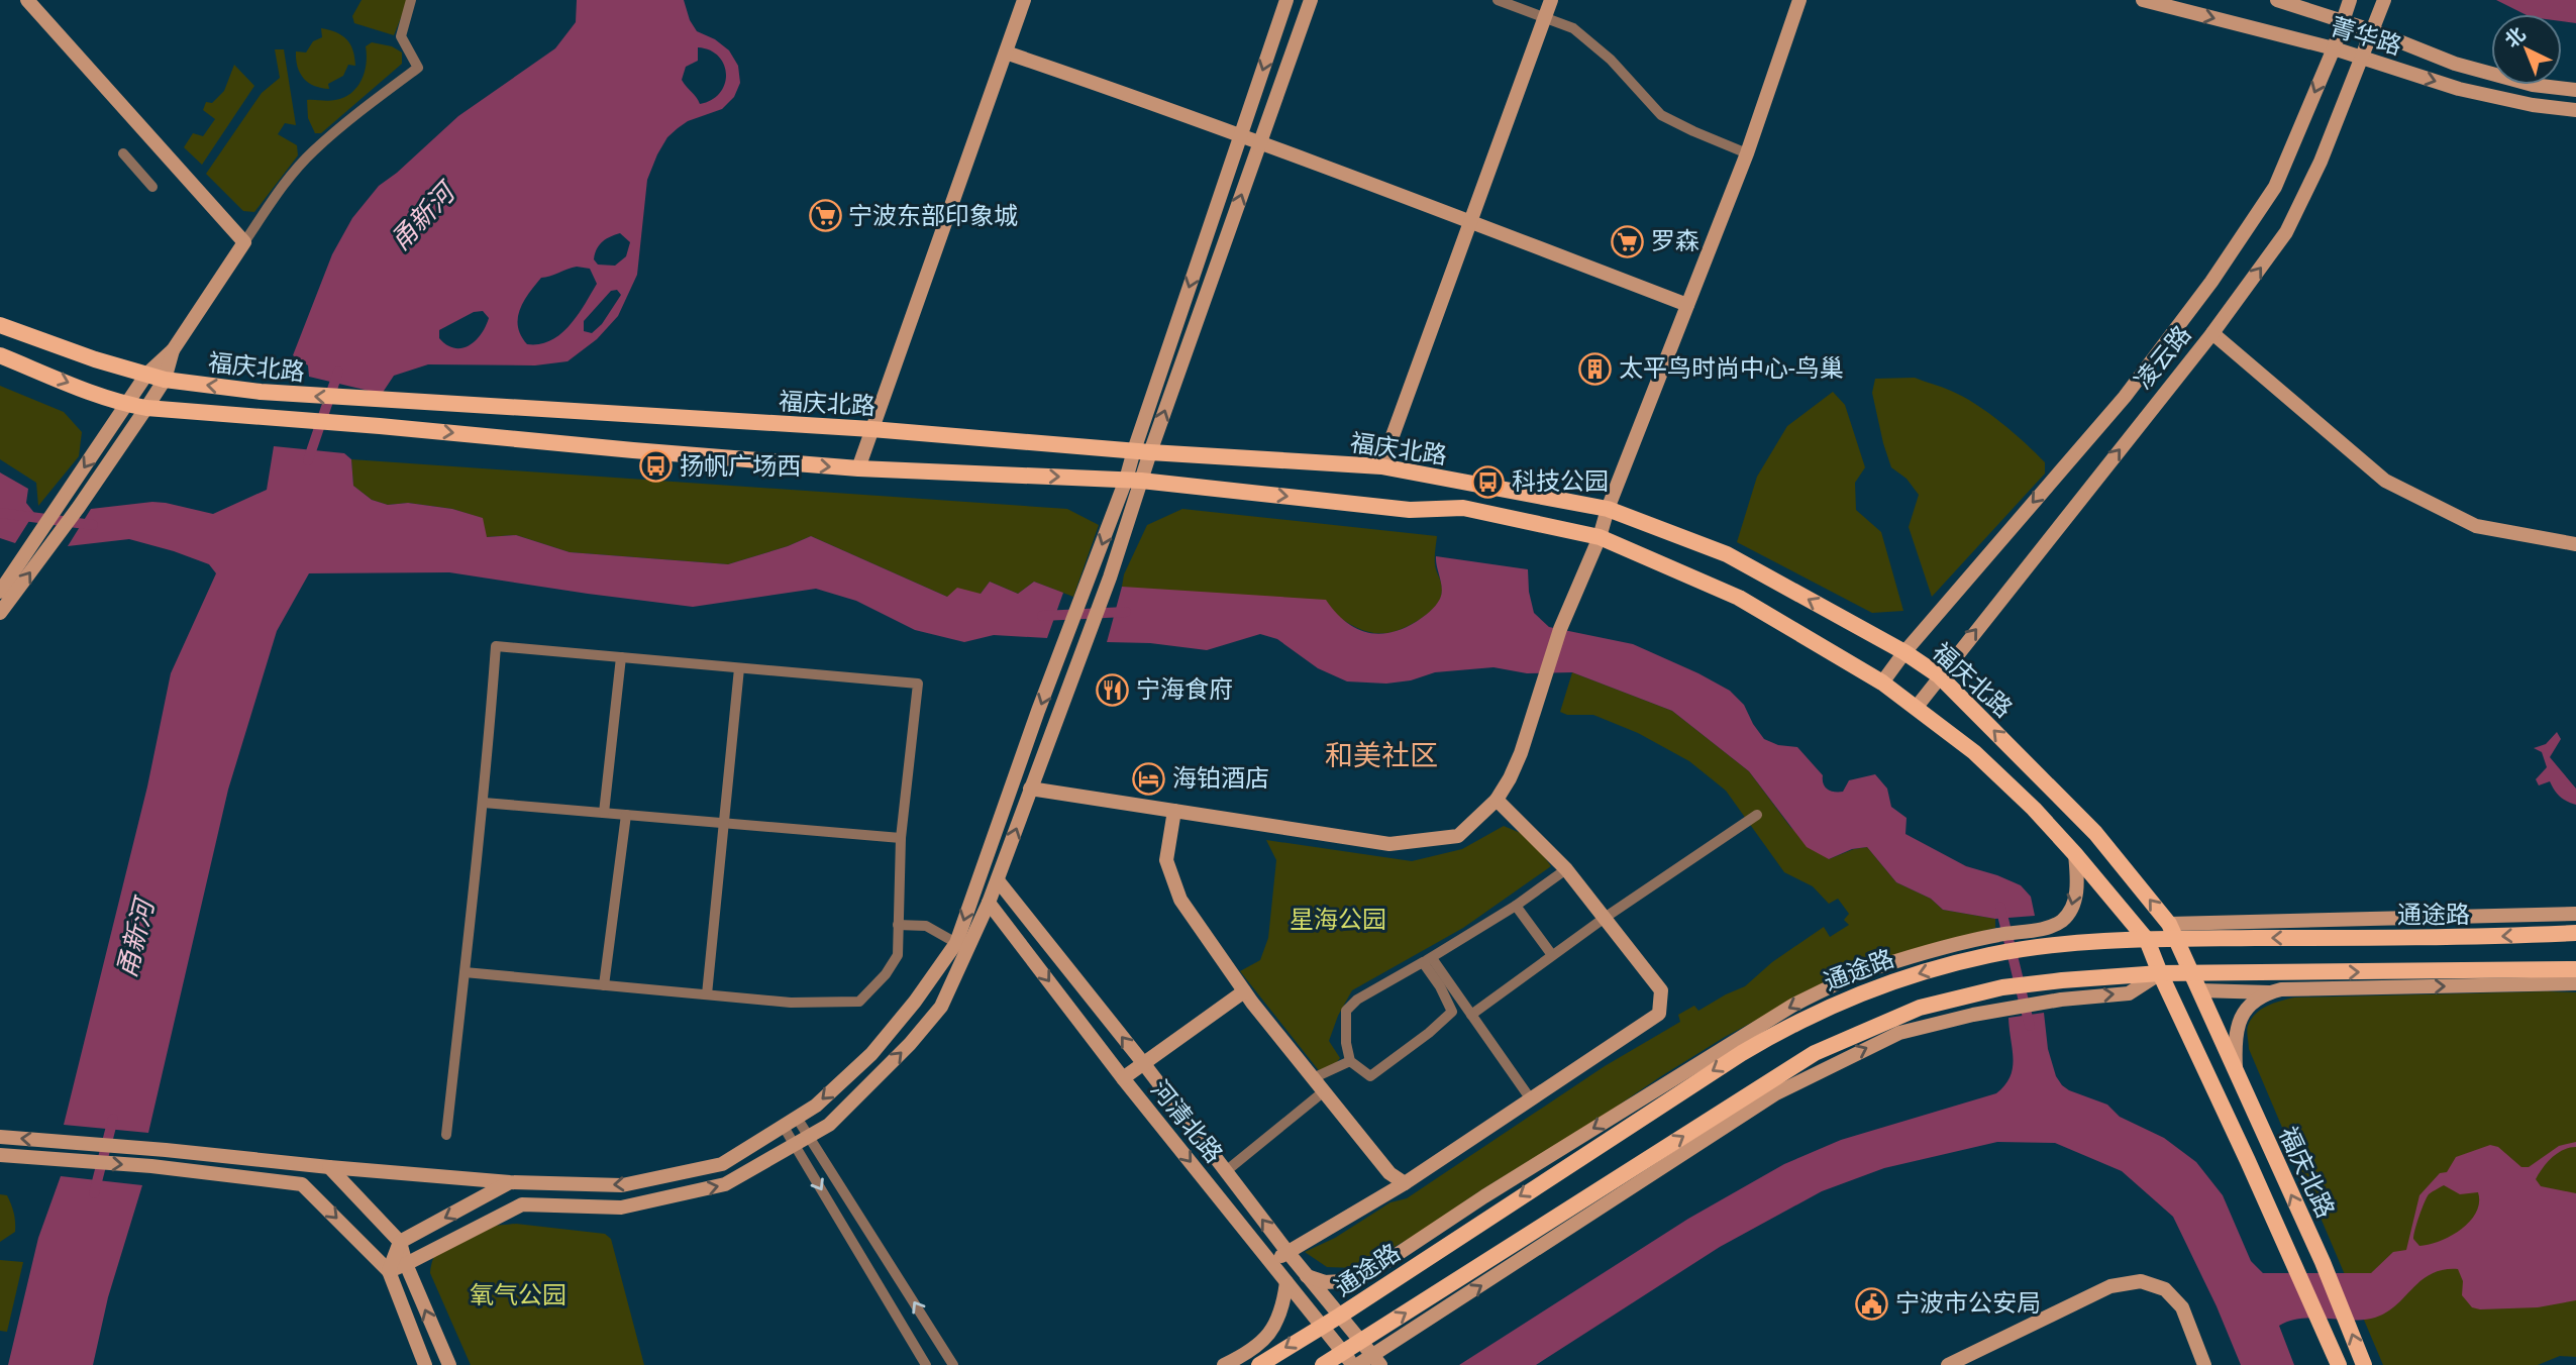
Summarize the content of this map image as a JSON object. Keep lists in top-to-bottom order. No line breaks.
{"streets":{"main road":["菁华路","凌云路","福庆北路","通途路","河清北路"]},"crossings":[["菁华路","凌云路"],["凌云路","福庆北路"],["福庆北路","通途路"],["通途路","河清北路"]],"districts":["和美社区"],"water":["甬新河"],"parks":["星海公园","氧气公园"],"places":{"supermarket":["宁波东部印象城","罗森"],"building":["太平鸟时尚中心-鸟巢"],"bus stop":["扬帆广场西","科技公园"],"restaurant":["宁海食府"],"hotel":["海铂酒店"],"public building":["宁波市公安局"]},"north":"top left"}
